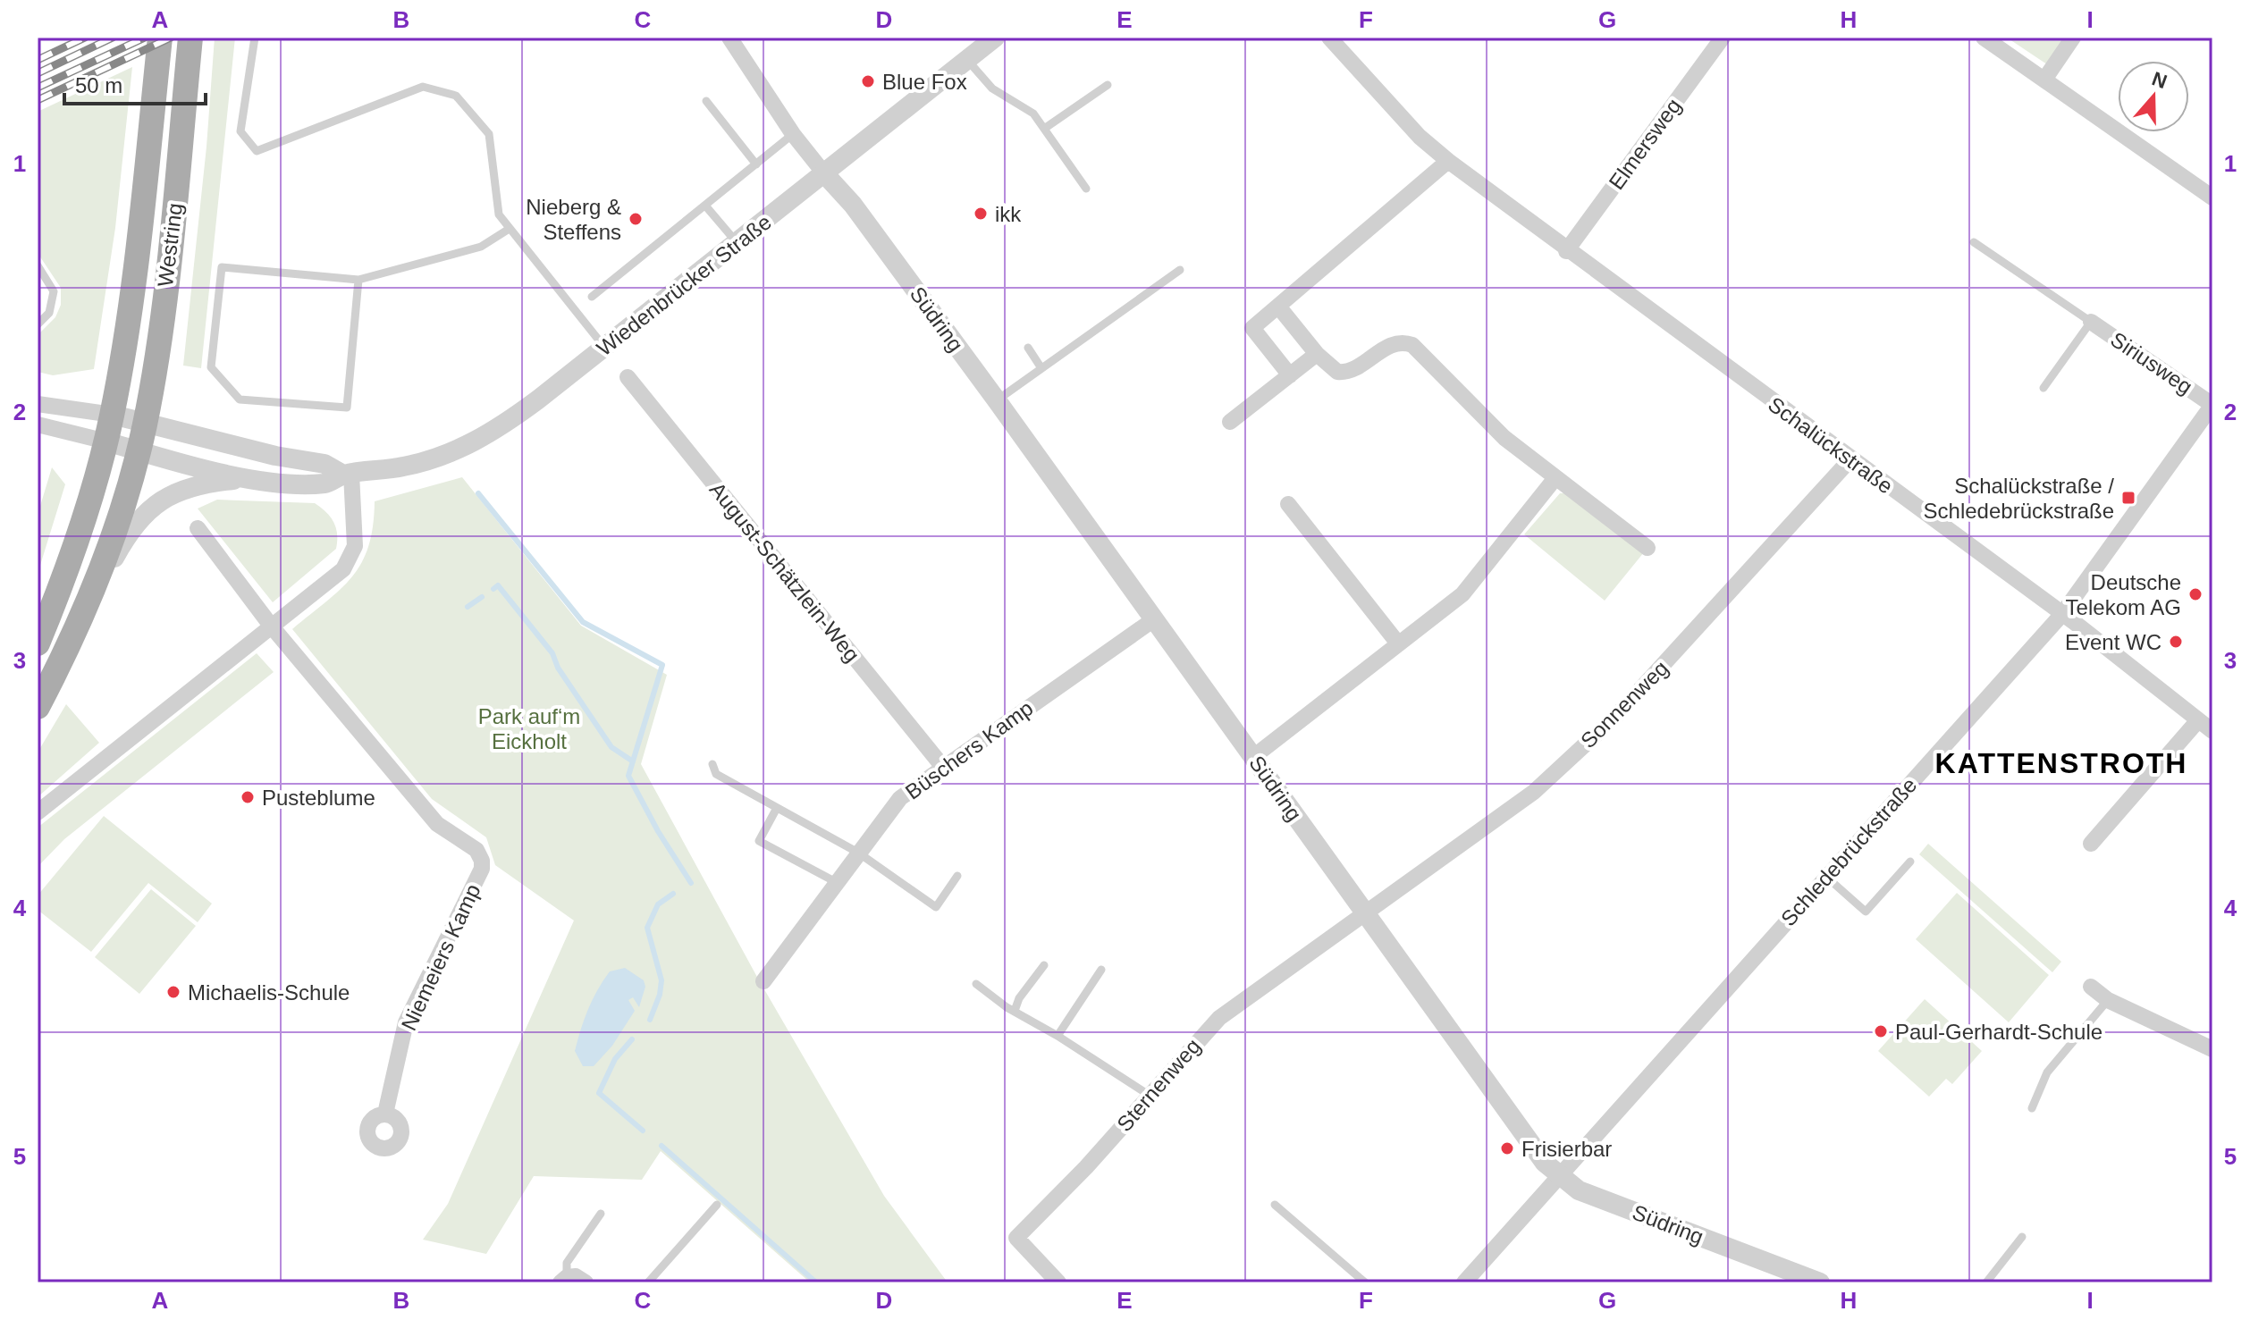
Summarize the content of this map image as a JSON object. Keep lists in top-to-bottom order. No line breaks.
{"streets":{"main road":["Westring"],"street":["Elmersweg","Wiedenbrücker Straße","Südring","Siriusweg","Schalückstraße","August-Schätzlein-Weg","Sonnenweg","Büschers Kamp","Schledebrückstraße","Niemeiers Kamp","Sternenweg"]},"crossings":[["Elmersweg","Schalückstraße"],["Westring","Wiedenbrücker Straße"],["Wiedenbrücker Straße","Südring"],["Südring","Sonnenweg"],["Südring","Büschers Kamp"],["Südring","Schledebrückstraße"],["Südring","Sternenweg"],["Siriusweg","Schledebrückstraße"],["Schalückstraße","Sonnenweg"],["Schalückstraße","Schledebrückstraße"],["August-Schätzlein-Weg","Büschers Kamp"],["Sonnenweg","Sternenweg"]],"districts":["KATTENSTROTH"],"parks":["Park auf‘m Eickholt"],"places":{"other":["Blue Fox","ikk","Nieberg & Steffens","Deutsche Telekom AG","Event WC","Pusteblume","Michaelis-Schule","Paul-Gerhardt-Schule","Frisierbar"],"transit":["Schalückstraße / Schledebrückstraße"]},"scale_bar":"50 m","north":"top","grid":{"columns":["A","B","C","D","E","F","G","H","I"],"rows":["1","2","3","4","5"]}}
